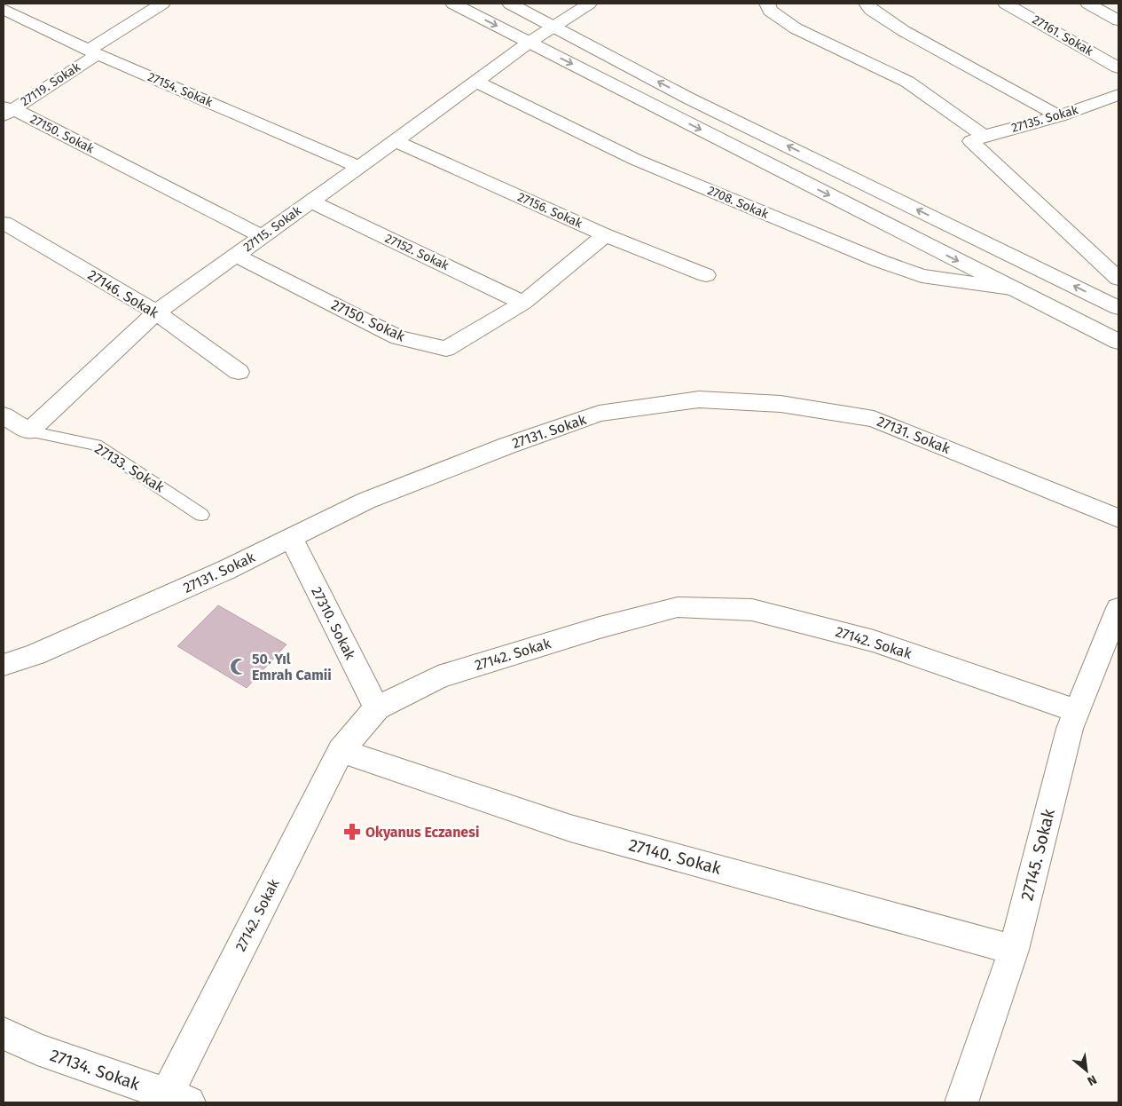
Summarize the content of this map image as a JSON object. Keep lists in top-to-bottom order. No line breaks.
{"streets":{"street":["27161. Sokak","27119. Sokak","27154. Sokak","27135. Sokak","27150. Sokak","2708. Sokak","27156. Sokak","27115. Sokak","27152. Sokak","27146. Sokak","27131. Sokak","27133. Sokak","27310. Sokak","27142. Sokak","27145. Sokak","27140. Sokak","27134. Sokak"]},"crossings":[["27119. Sokak","27154. Sokak"],["27119. Sokak","27150. Sokak"],["27154. Sokak","27115. Sokak"],["27150. Sokak","27156. Sokak"],["27150. Sokak","27115. Sokak"],["27150. Sokak","27152. Sokak"],["2708. Sokak","27115. Sokak"],["27156. Sokak","27115. Sokak"],["27115. Sokak","27152. Sokak"],["27115. Sokak","27146. Sokak"],["27115. Sokak","27133. Sokak"],["27131. Sokak","27310. Sokak"],["27310. Sokak","27142. Sokak"],["27142. Sokak","27145. Sokak"],["27142. Sokak","27140. Sokak"],["27142. Sokak","27134. Sokak"],["27145. Sokak","27140. Sokak"]],"places":{"mosque":["50. Yıl Emrah Camii"],"pharmacy":["Okyanus Eczanesi"]},"north":"bottom right"}
